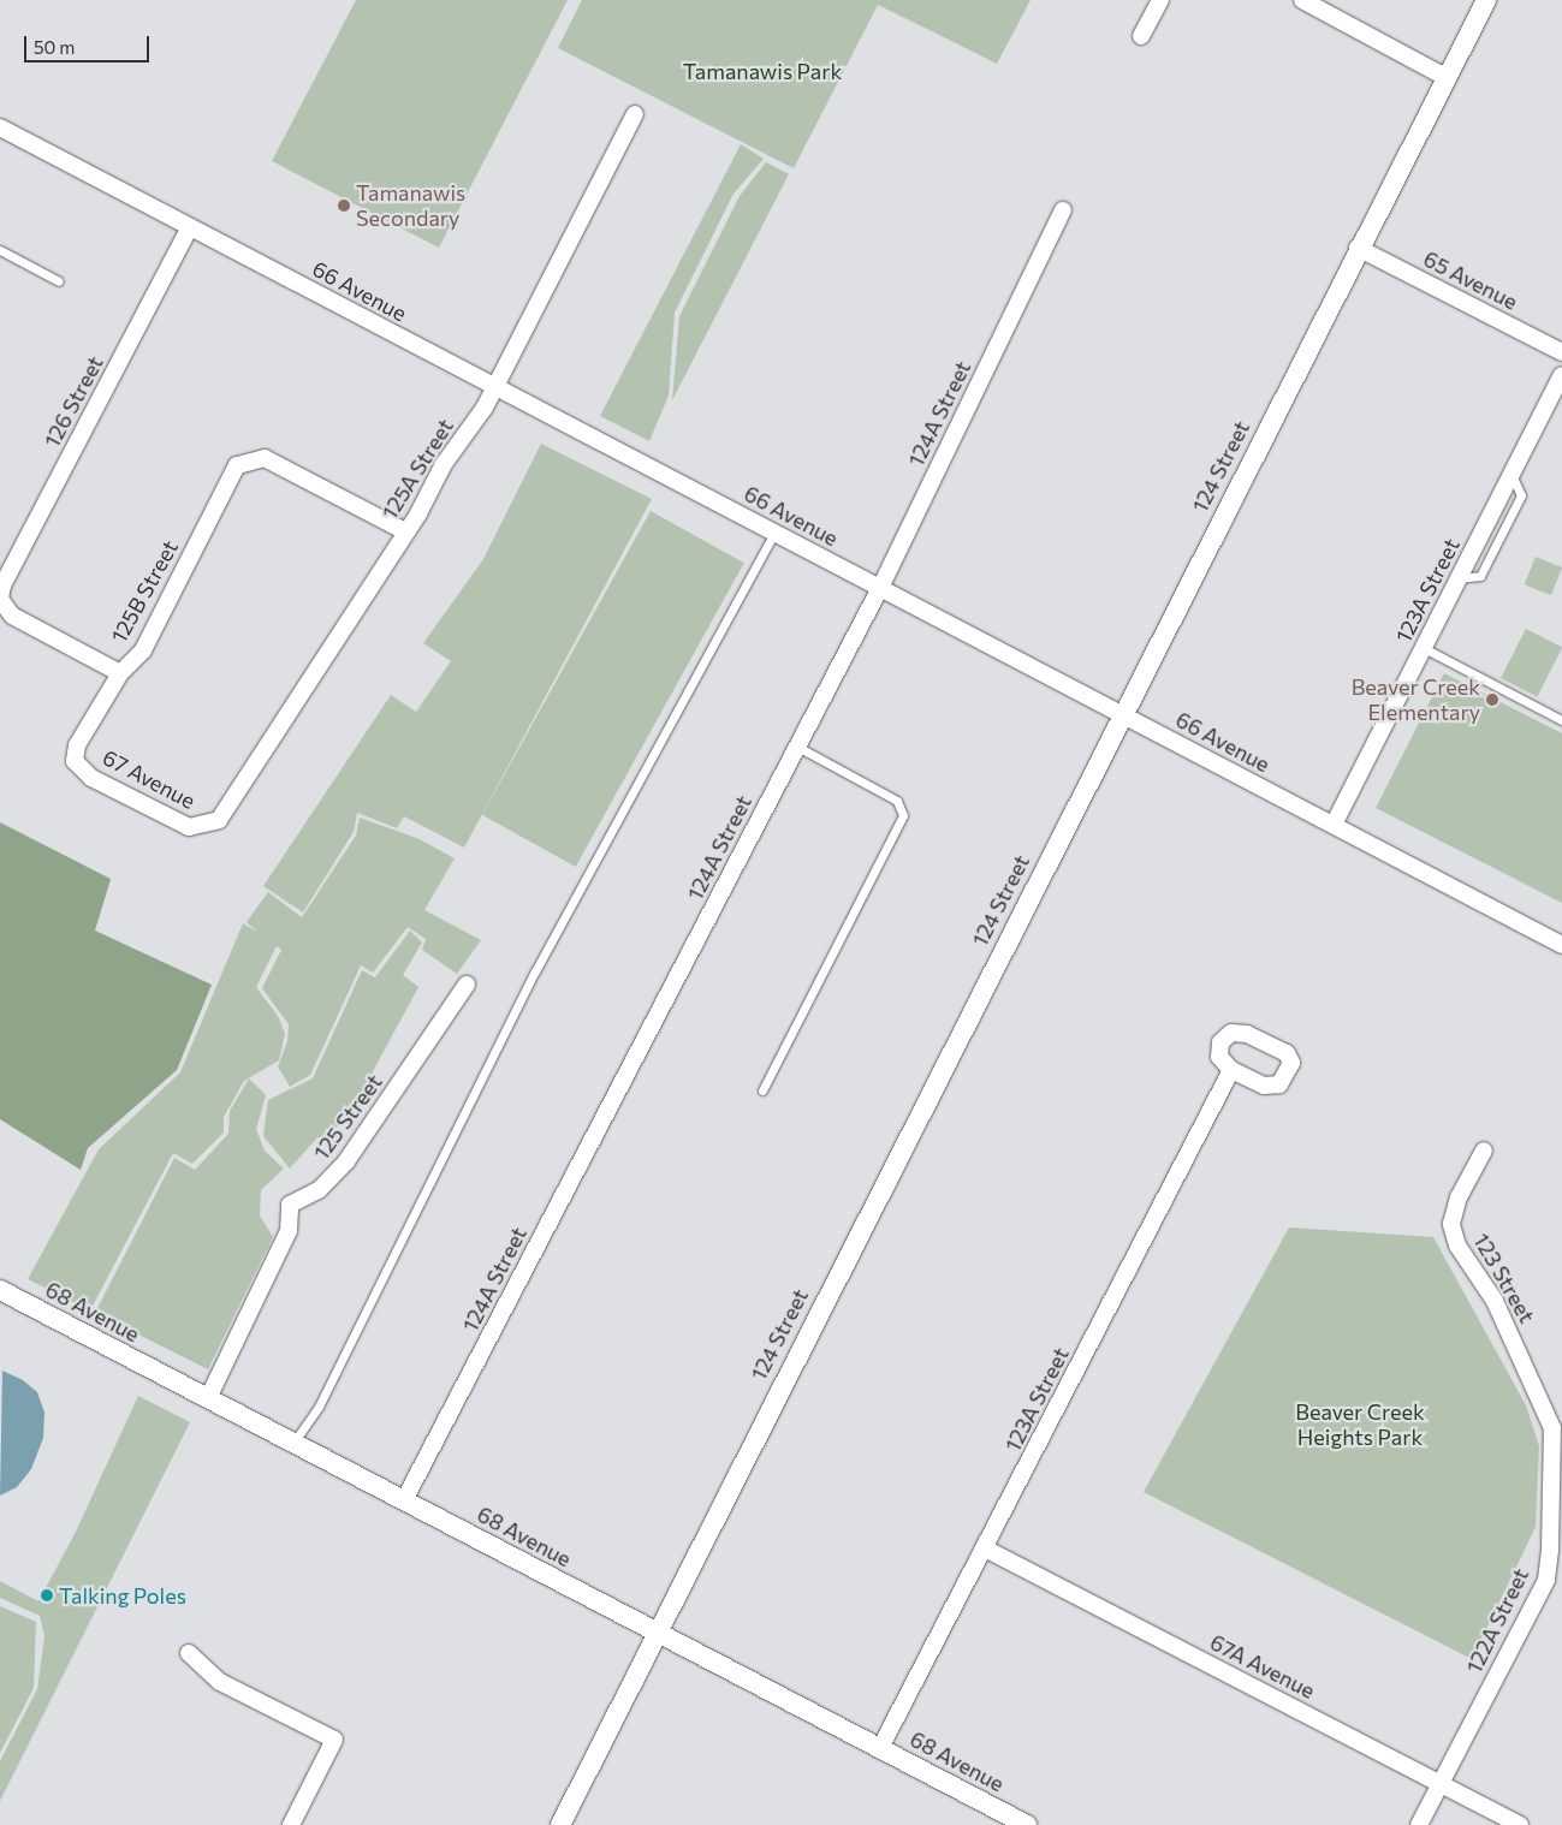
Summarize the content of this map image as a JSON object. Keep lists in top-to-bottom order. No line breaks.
{"streets":{"street":["65 Avenue","66 Avenue","126 Street","124A Street","124 Street","125A Street","123A Street","125B Street","67 Avenue","125 Street","123 Street","68 Avenue","122A Street","67A Avenue"]},"crossings":[["65 Avenue","124 Street"],["66 Avenue","126 Street"],["66 Avenue","124A Street"],["66 Avenue","124 Street"],["66 Avenue","125A Street"],["66 Avenue","123A Street"],["124A Street","68 Avenue"],["124 Street","68 Avenue"],["125A Street","125B Street"],["125A Street","67 Avenue"],["123A Street","68 Avenue"],["123A Street","67A Avenue"],["125B Street","67 Avenue"],["125 Street","68 Avenue"],["123 Street","122A Street"],["122A Street","67A Avenue"]],"parks":["Tamanawis Park","Beaver Creek Heights Park"],"places":["Tamanawis Secondary","Beaver Creek Elementary","Talking Poles"],"scale_bar":"50 m"}
